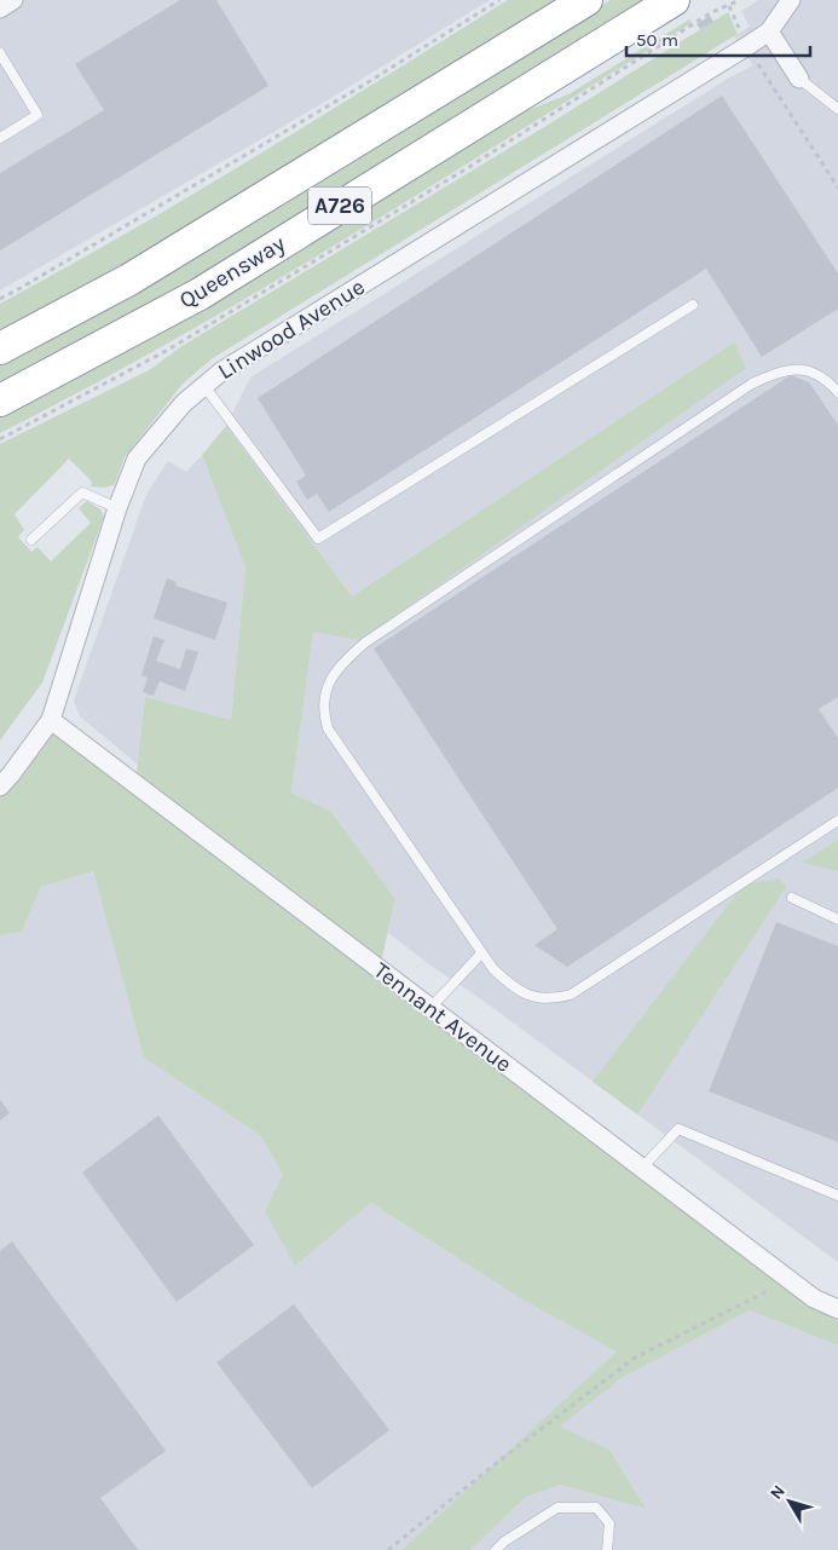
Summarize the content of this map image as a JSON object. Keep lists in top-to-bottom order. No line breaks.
{"streets":{"highway":["A726","Queensway"],"street":["Linwood Avenue","Tennant Avenue"]},"crossings":[["Linwood Avenue","Tennant Avenue"]],"scale_bar":"50 m","north":"top left"}
